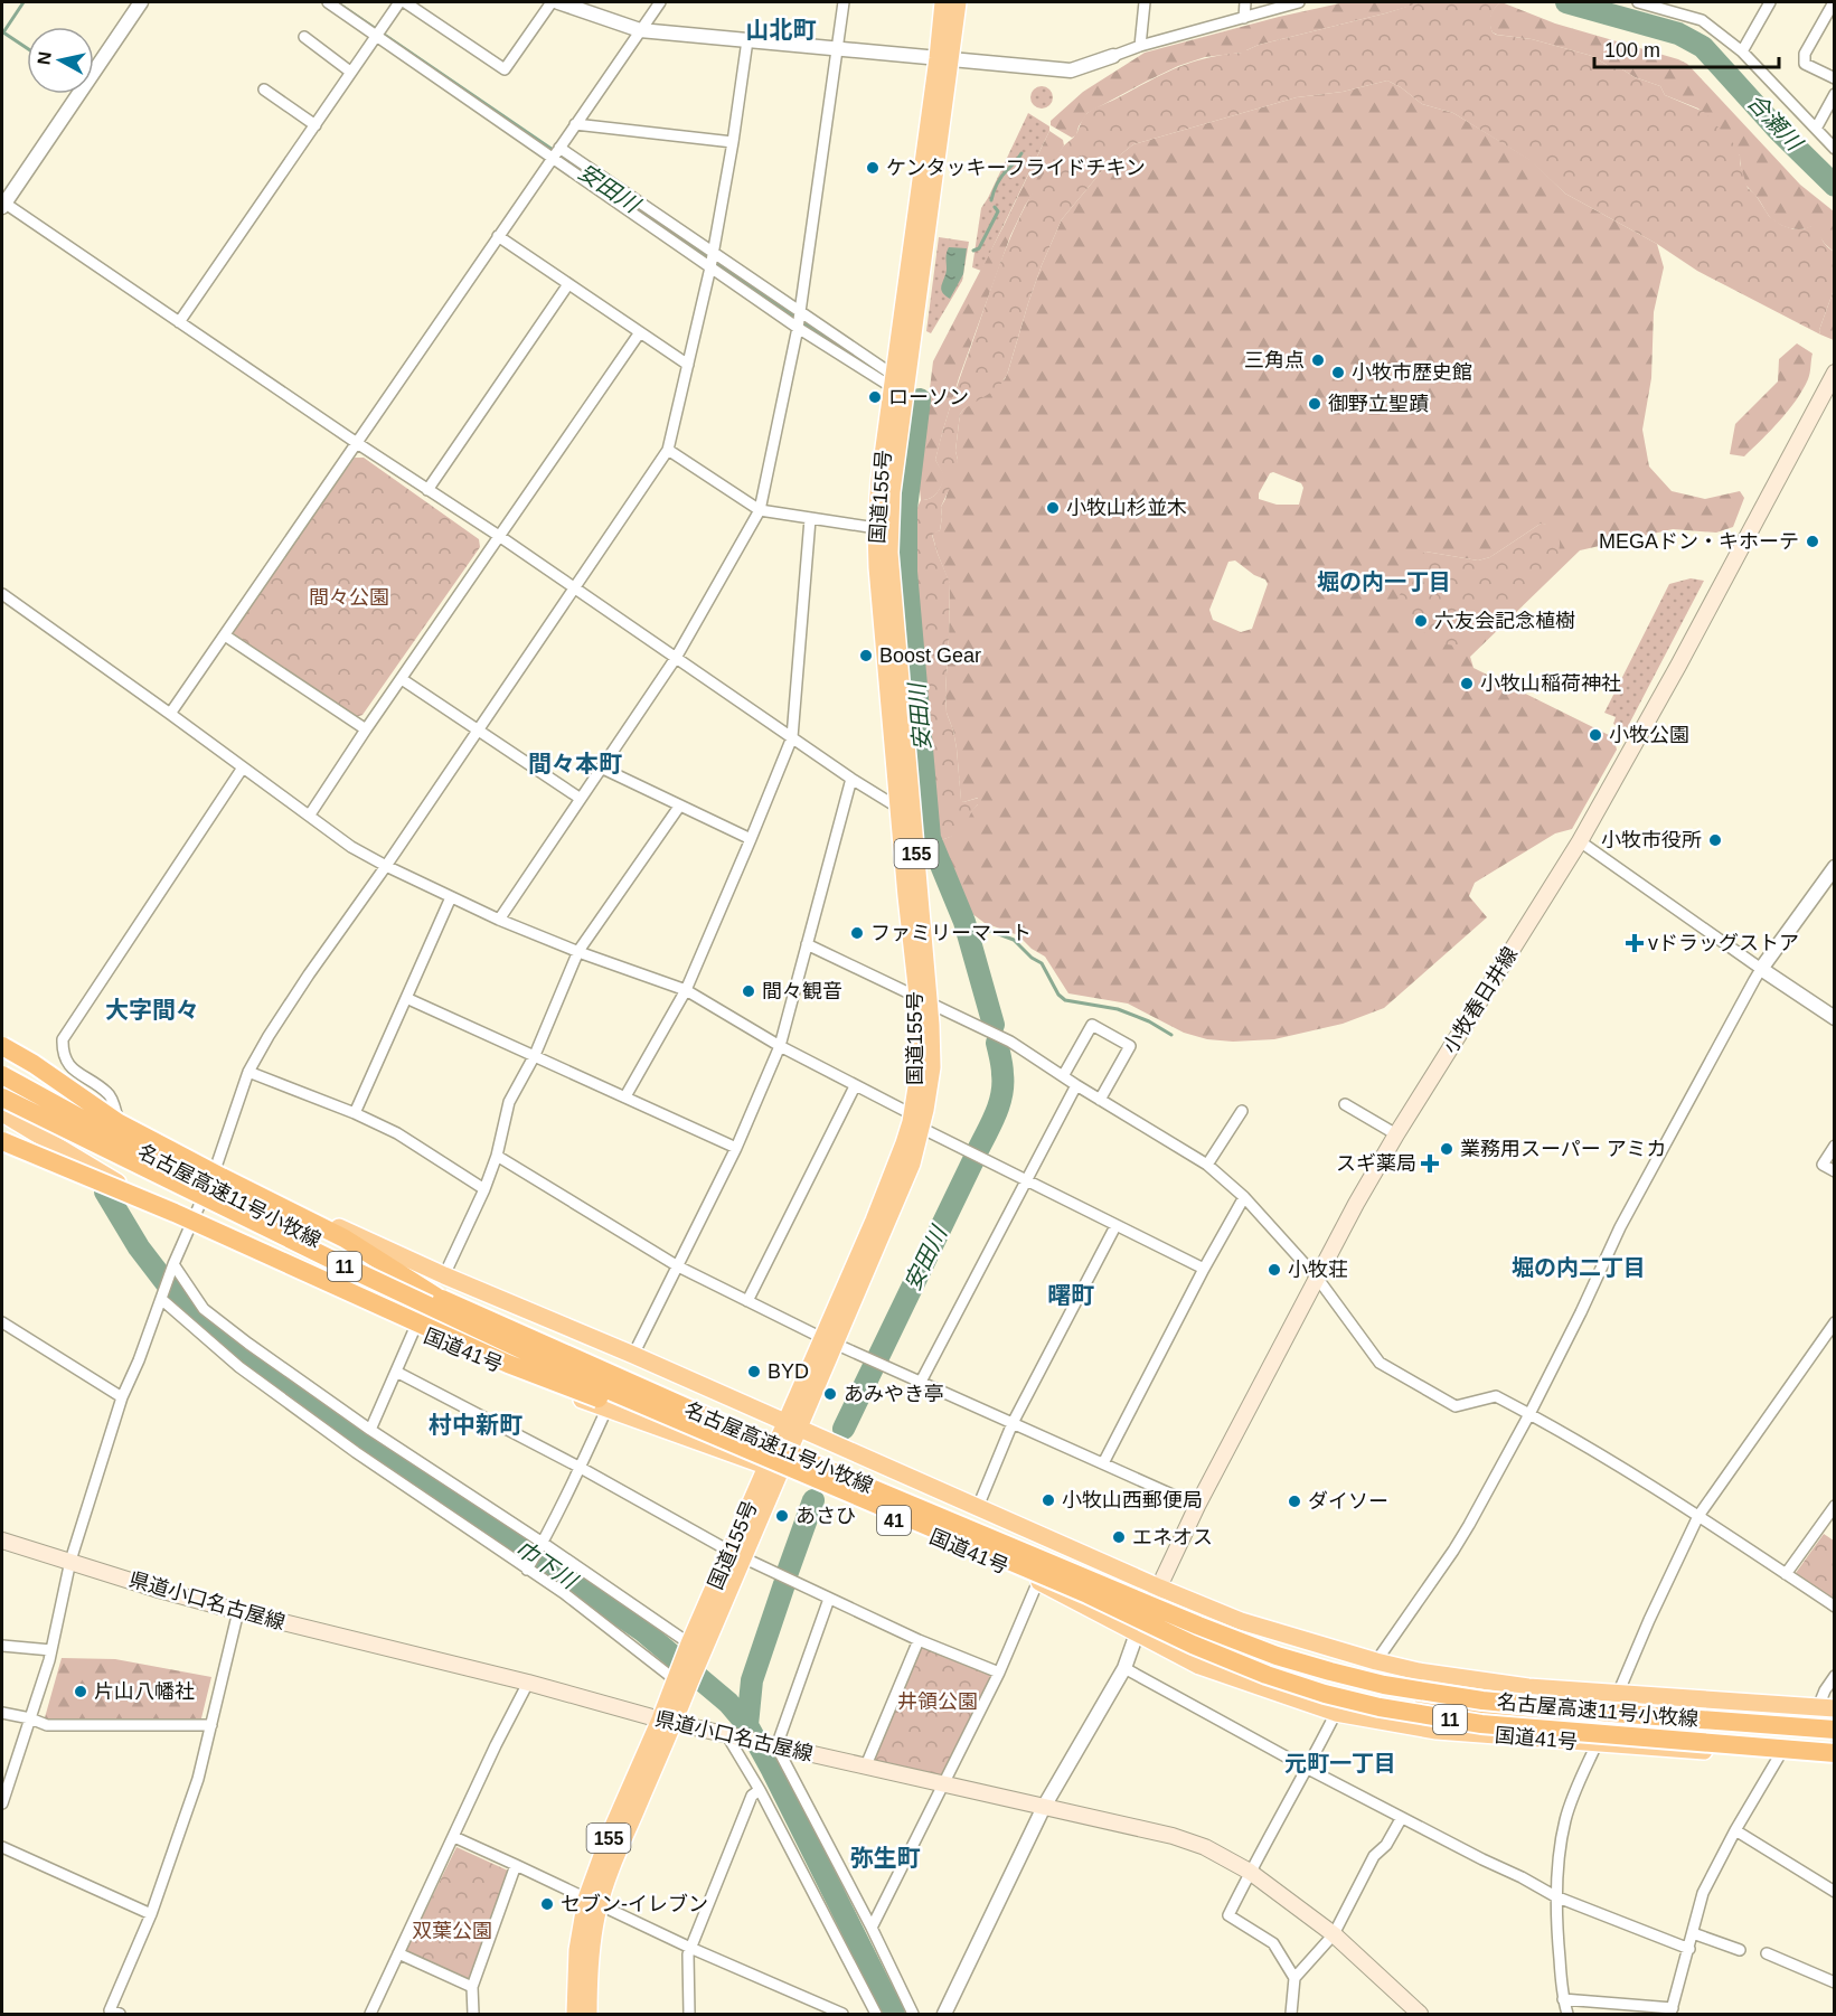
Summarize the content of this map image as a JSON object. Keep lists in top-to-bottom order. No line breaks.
{"streets":{"highway":["国道155号","155","名古屋高速11号小牧線","11","国道41号","41"],"main road":["小牧春日井線","県道小口名古屋線"]},"crossings":[["国道155号","国道41号"],["国道155号","41"],["国道155号","県道小口名古屋線"],["小牧春日井線","国道41号"],["小牧春日井線","41"],["名古屋高速11号小牧線","11"]],"districts":["山北町","堀の内一丁目","間々本町","大字間々","堀の内二丁目","曙町","村中新町","元町一丁目","弥生町"],"water":["合瀬川","安田川","巾下川"],"parks":["間々公園","井領公園","双葉公園"],"places":{"other":["ケンタッキーフライドチキン","三角点","小牧市歴史館","ローソン","御野立聖蹟","小牧山杉並木","MEGAドン・キホーテ","六友会記念植樹","Boost Gear","小牧山稲荷神社","小牧公園","小牧市役所","ファミリーマート","間々観音","業務用スーパー アミカ","小牧荘","BYD","あみやき亭","小牧山西郵便局","ダイソー","あさひ","エネオス","片山八幡社","セブン-イレブン"],"health":["vドラッグストア","スギ薬局"]},"scale_bar":"100 m","north":"left"}
